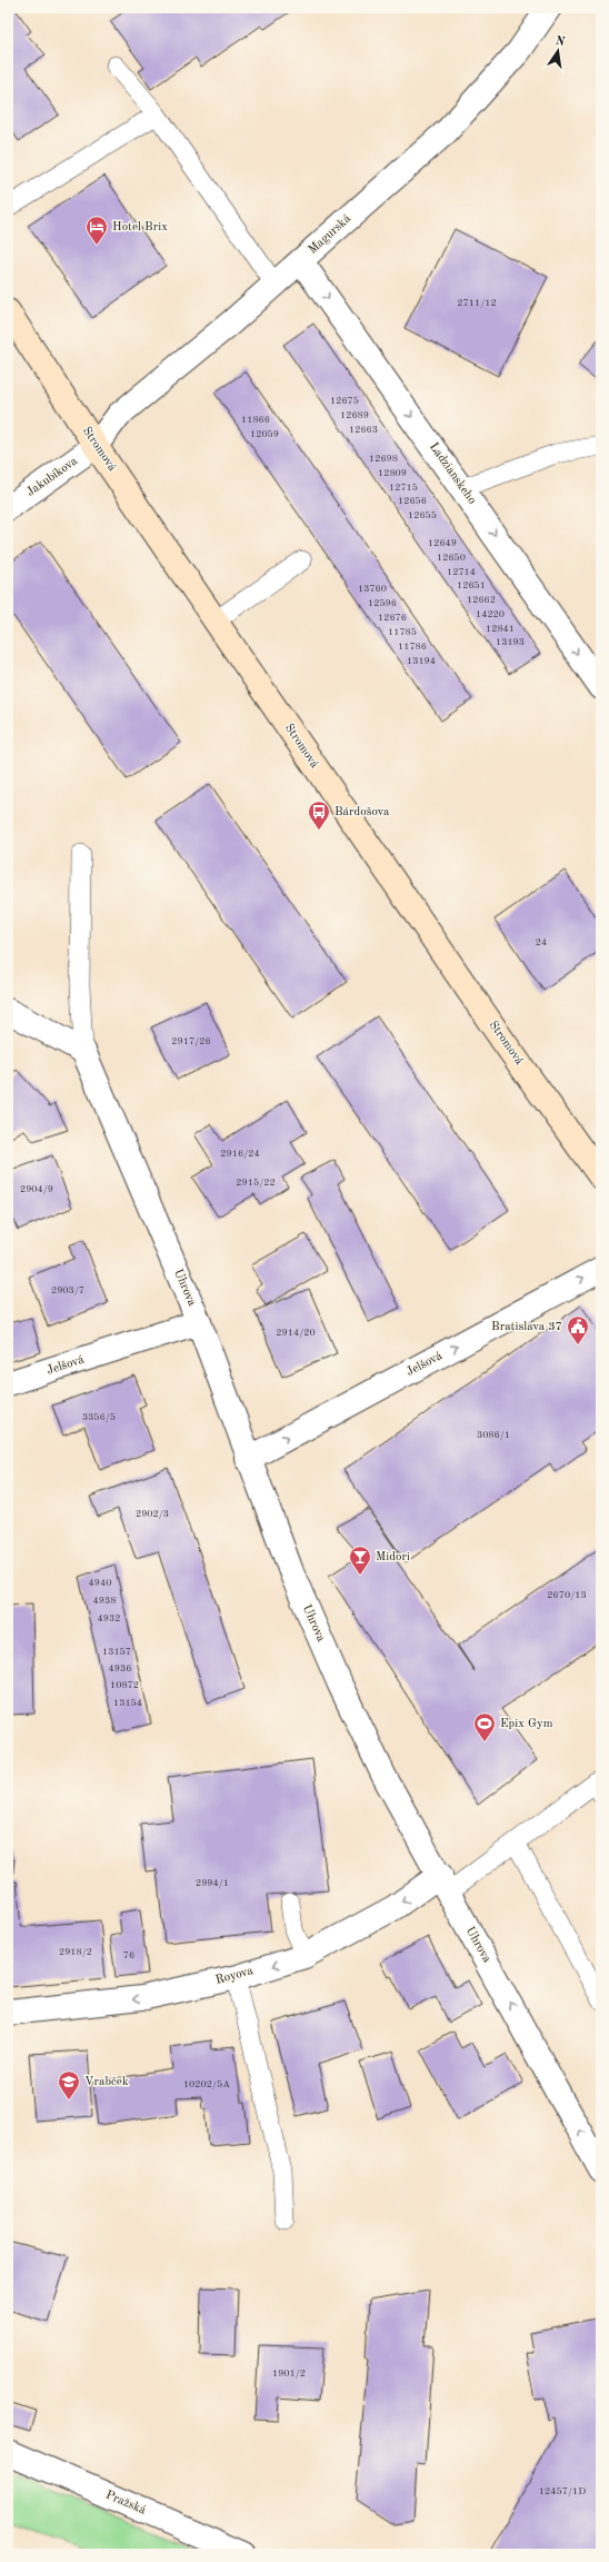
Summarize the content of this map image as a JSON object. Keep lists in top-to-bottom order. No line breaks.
{"streets":{"street":["Magurská","Stromová","Ladzianskeho","Jakubíkova","Uhrova","Jelšová","Royova","Pražská"]},"crossings":[["Magurská","Stromová"],["Magurská","Ladzianskeho"],["Magurská","Jakubíkova"],["Stromová","Jakubíkova"],["Uhrova","Jelšová"],["Uhrova","Royova"]],"one_way":["Ladzianskeho","Jelšová","Royova"],"places":{"hotel":["Hotel Brix"],"bus stop":["Bárdošova"],"public building":["Bratislava 37"],"bar":["Midori"],"sports":["Epix Gym"],"school or university":["Vrabček"]},"house_numbers":["2711/12","12675","12689","11866","12663","12059","12698","12809","12715","12656","12655","12649","12650","12714","12651","13760","12662","12596","14220","12676","12841","11785","13193","11786","13194","24","2917/26","2916/24","2915/22","2904/9","2903/7","2914/20","3356/5","3086/1","2902/3","4940","2670/13","4938","4932","13157","4936","10872","13154","2994/1","2918/2","76","10202/5A","1901/2","12457/1D"],"north":"top"}
